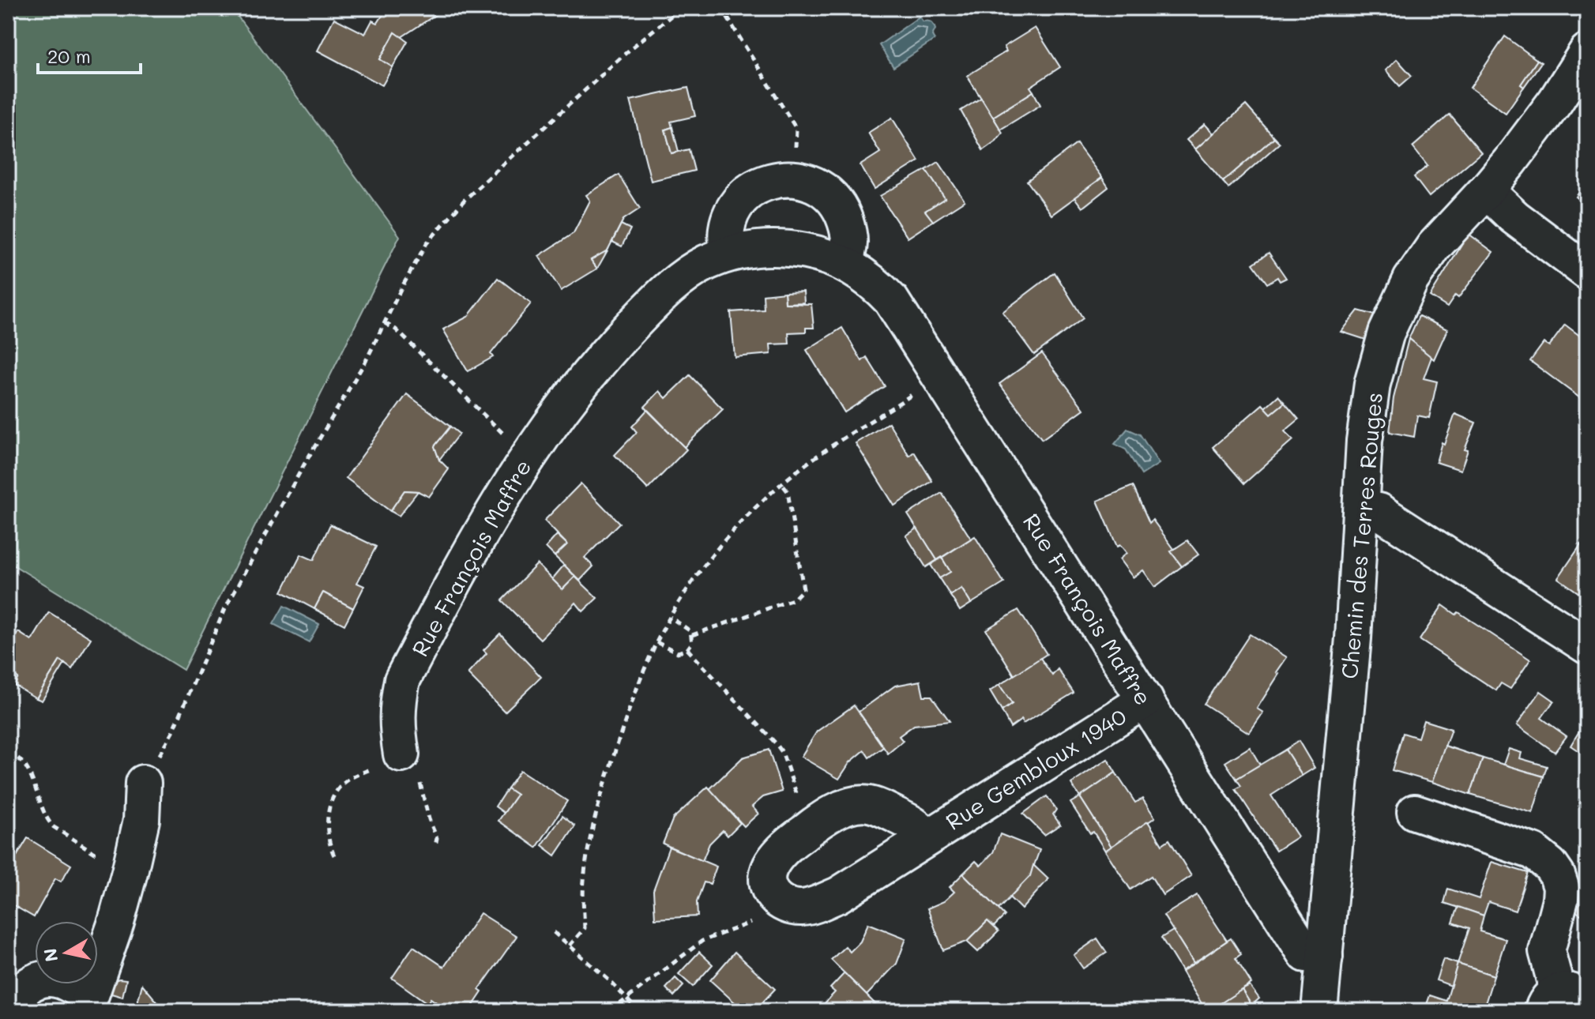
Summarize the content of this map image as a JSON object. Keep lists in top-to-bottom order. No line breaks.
{"streets":{"street":["Chemin des Terres Rouges","Rue François Maffre","Rue Gembloux 1940"]},"crossings":[["Chemin des Terres Rouges","Rue François Maffre"],["Rue François Maffre","Rue Gembloux 1940"]],"scale_bar":"20 m","north":"left"}
